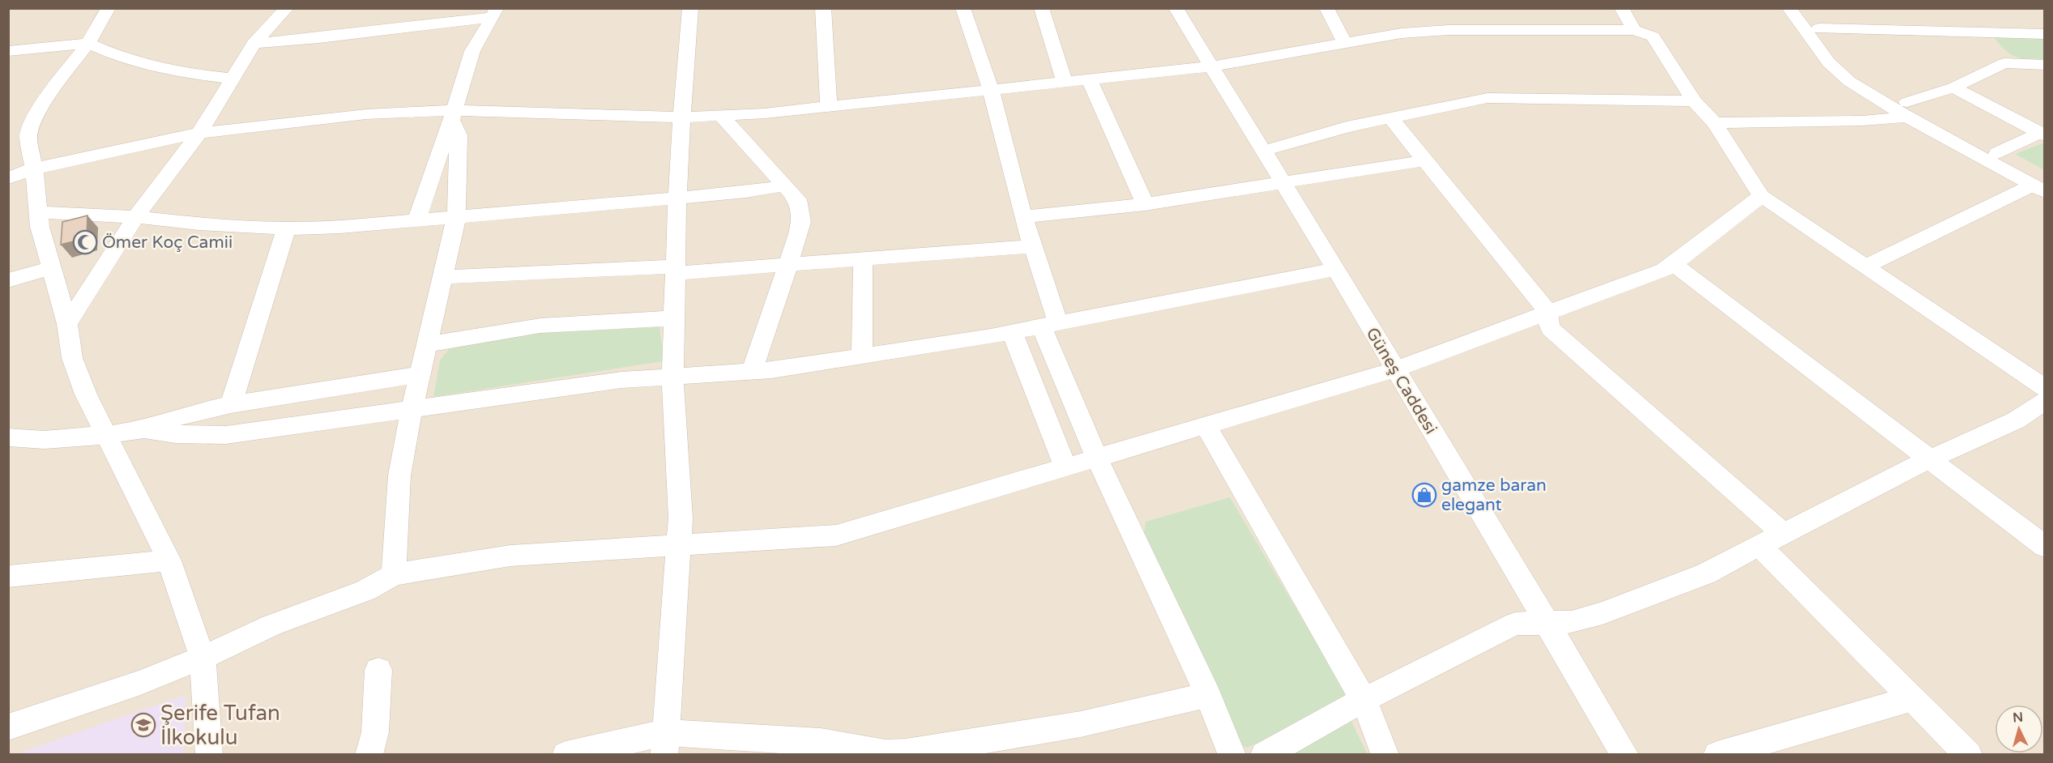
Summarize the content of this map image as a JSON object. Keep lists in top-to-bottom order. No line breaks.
{"streets":{"street":["Güneş Caddesi"]},"places":{"mosque":["Ömer Koç Camii"],"shop":["gamze baran elegant"],"school or university":["Şerife Tufan İlkokulu"]},"north":"top"}
